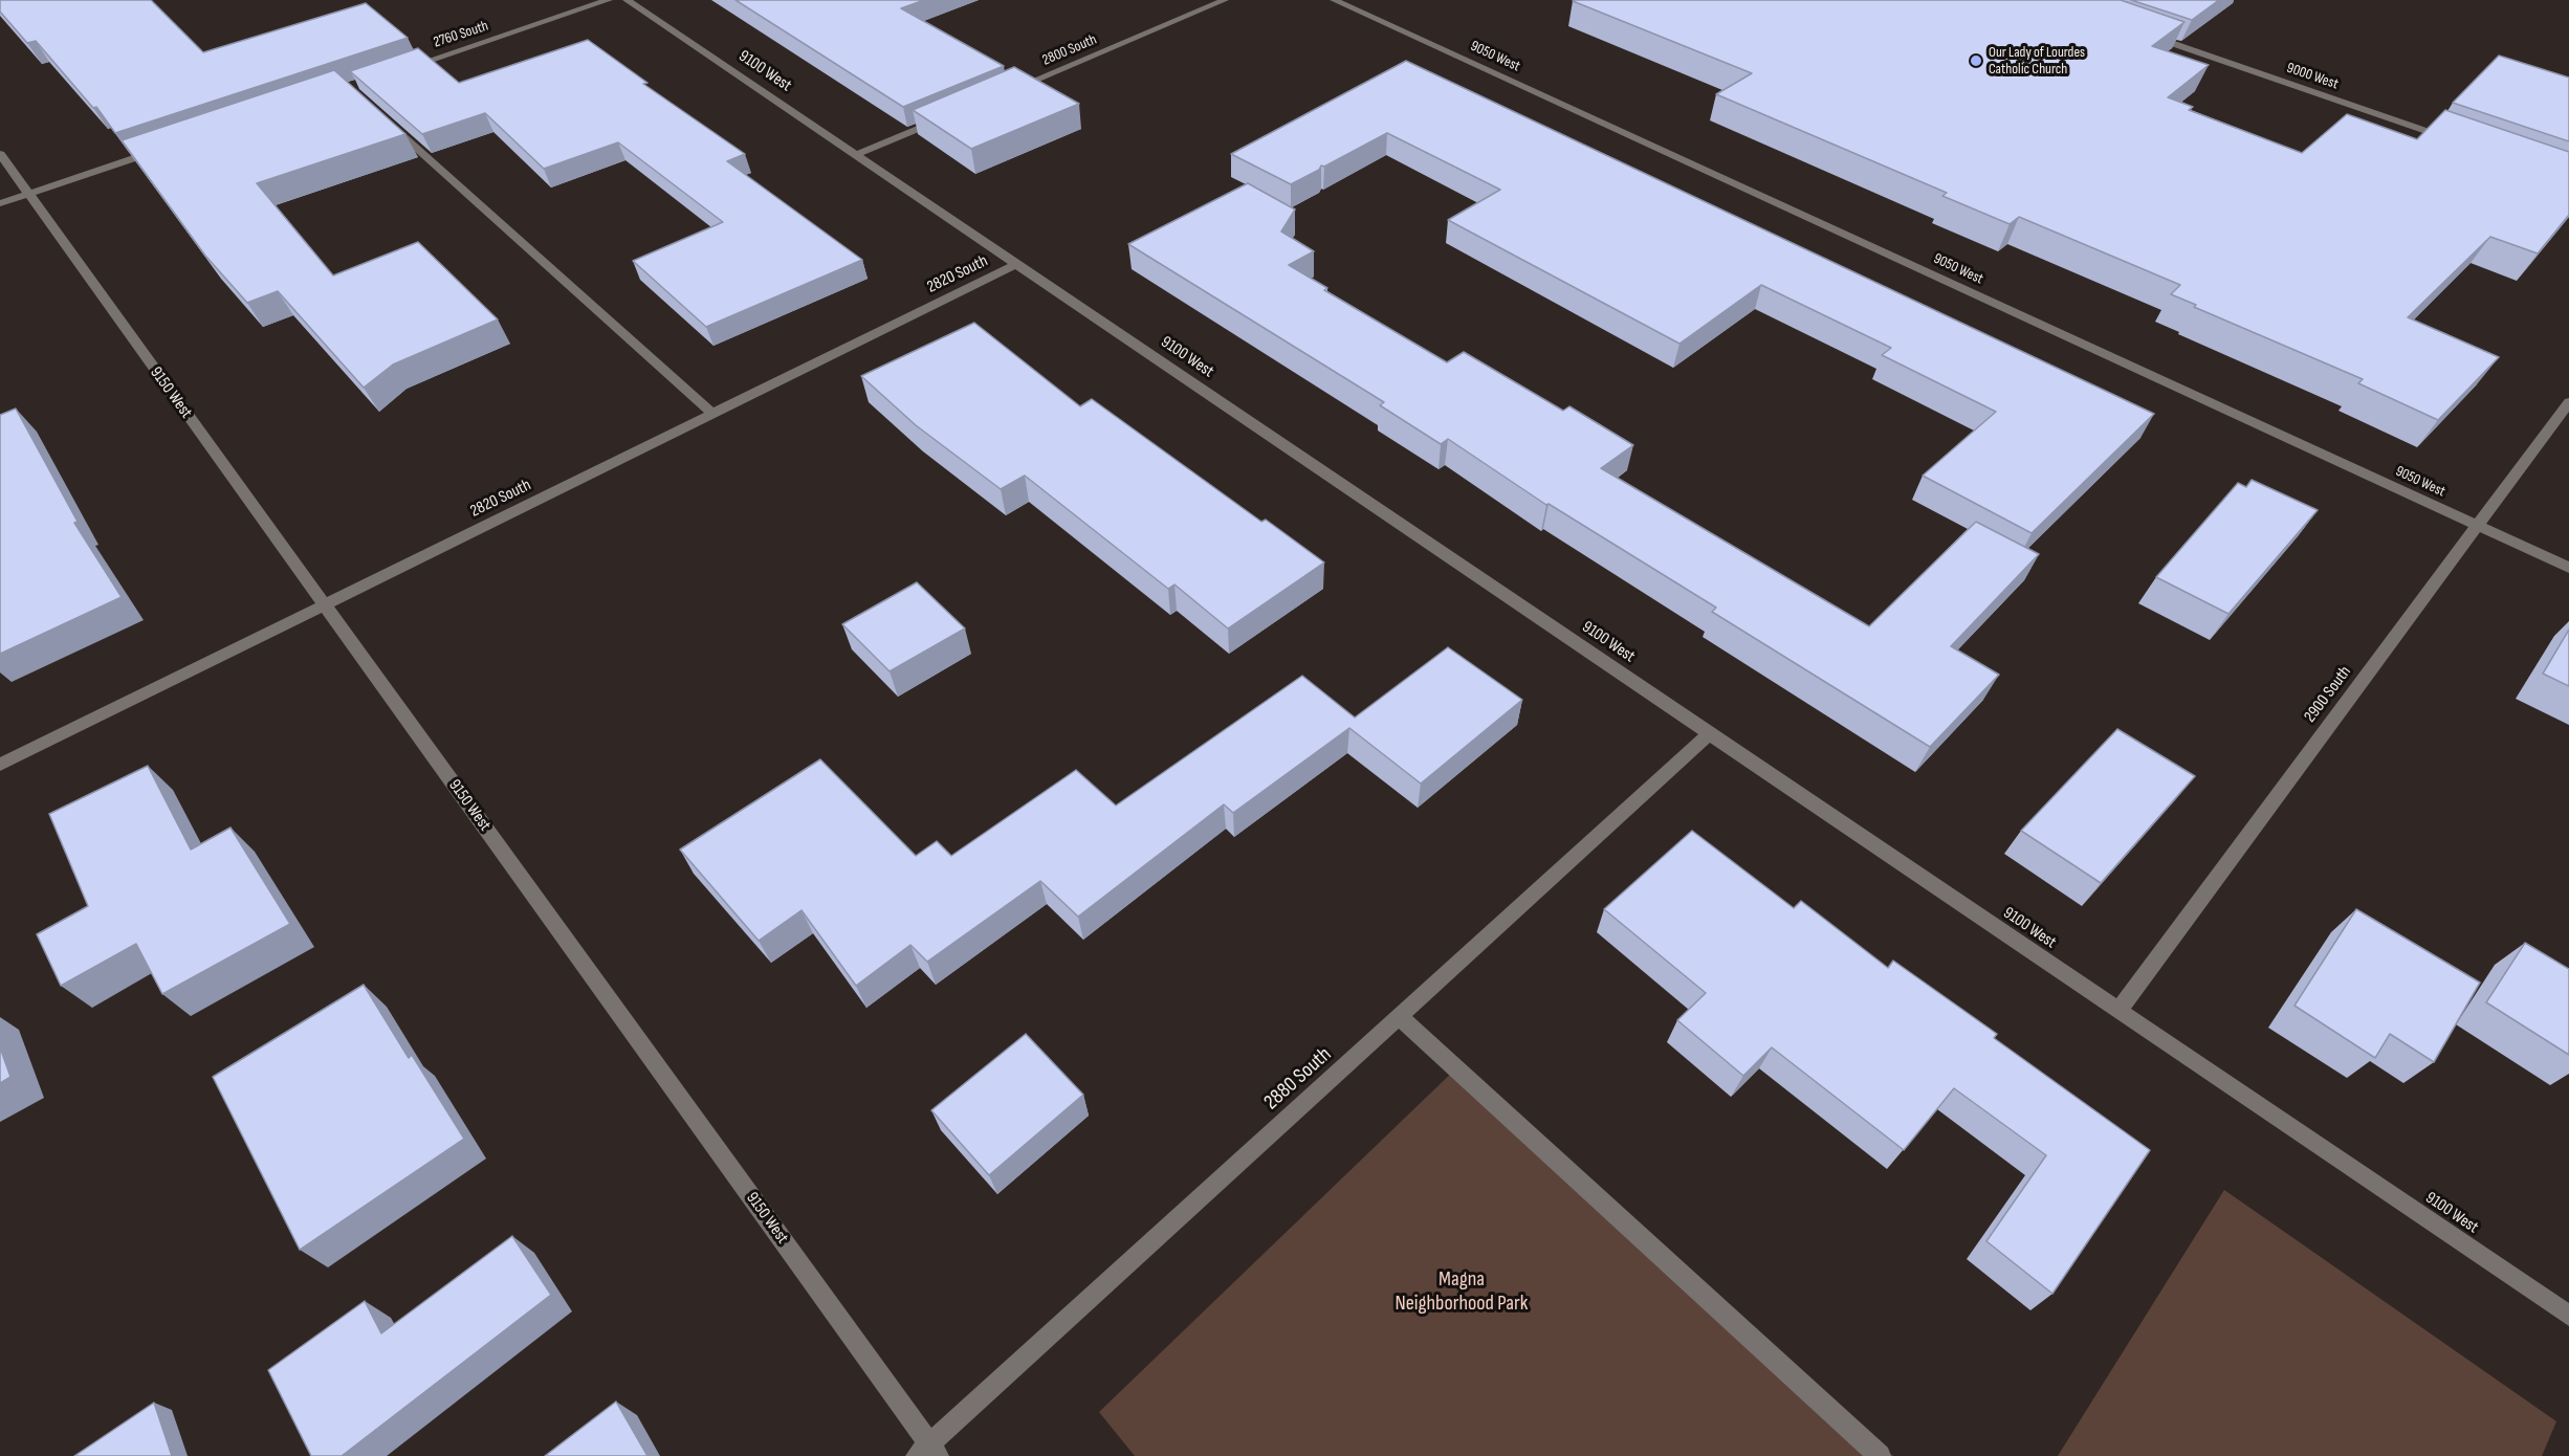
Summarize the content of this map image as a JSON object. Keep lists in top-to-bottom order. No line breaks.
{"streets":{"street":["2760 South","2800 South","9050 West","9100 West","9000 West","2820 South","9150 West","2900 South","2880 South"]},"crossings":[["9050 West","2900 South"],["9100 West","2820 South"],["9100 West","2900 South"],["9100 West","2880 South"],["2820 South","9150 West"],["9150 West","2880 South"]],"parks":["Magna Neighborhood Park"],"places":["Our Lady of Lourdes Catholic Church"]}
